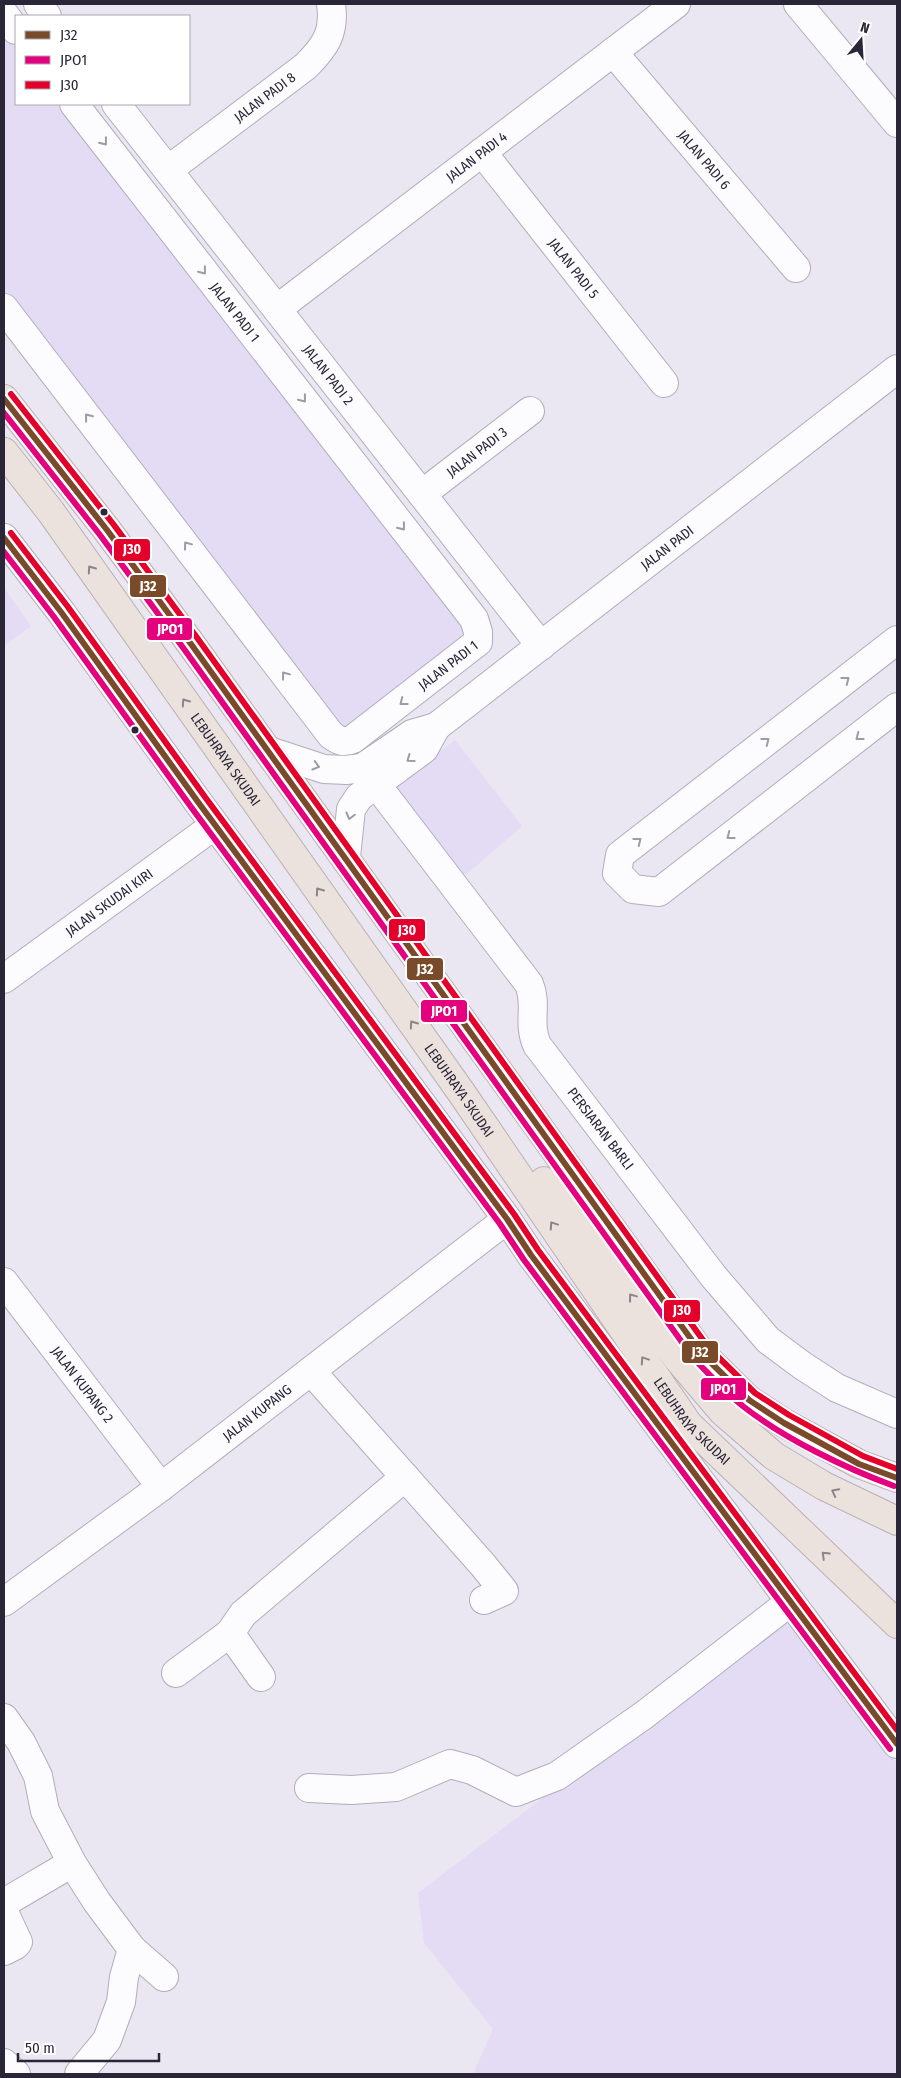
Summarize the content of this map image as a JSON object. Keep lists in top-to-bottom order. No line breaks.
{"streets":{"highway":["LEBUHRAYA SKUDAI"],"street":["JALAN PADI 8","JALAN PADI 4","JALAN PADI 6","JALAN PADI 5","JALAN PADI 1","JALAN PADI 2","JALAN PADI 3","JALAN PADI","JALAN SKUDAI KIRI","PERSIARAN BARLI","JALAN KUPANG 2","JALAN KUPANG"]},"crossings":[["JALAN PADI 8","JALAN PADI 2"],["JALAN PADI 4","JALAN PADI 6"],["JALAN PADI 4","JALAN PADI 5"],["JALAN PADI 4","JALAN PADI 2"],["JALAN PADI 2","JALAN PADI 3"],["JALAN PADI 2","JALAN PADI"],["JALAN PADI","PERSIARAN BARLI"],["JALAN KUPANG 2","JALAN KUPANG"]],"lines":["transit line J30","transit line J32","transit line JPO1"],"legend":["J32","JPO1","J30"],"scale_bar":"50 m","north":"top"}
